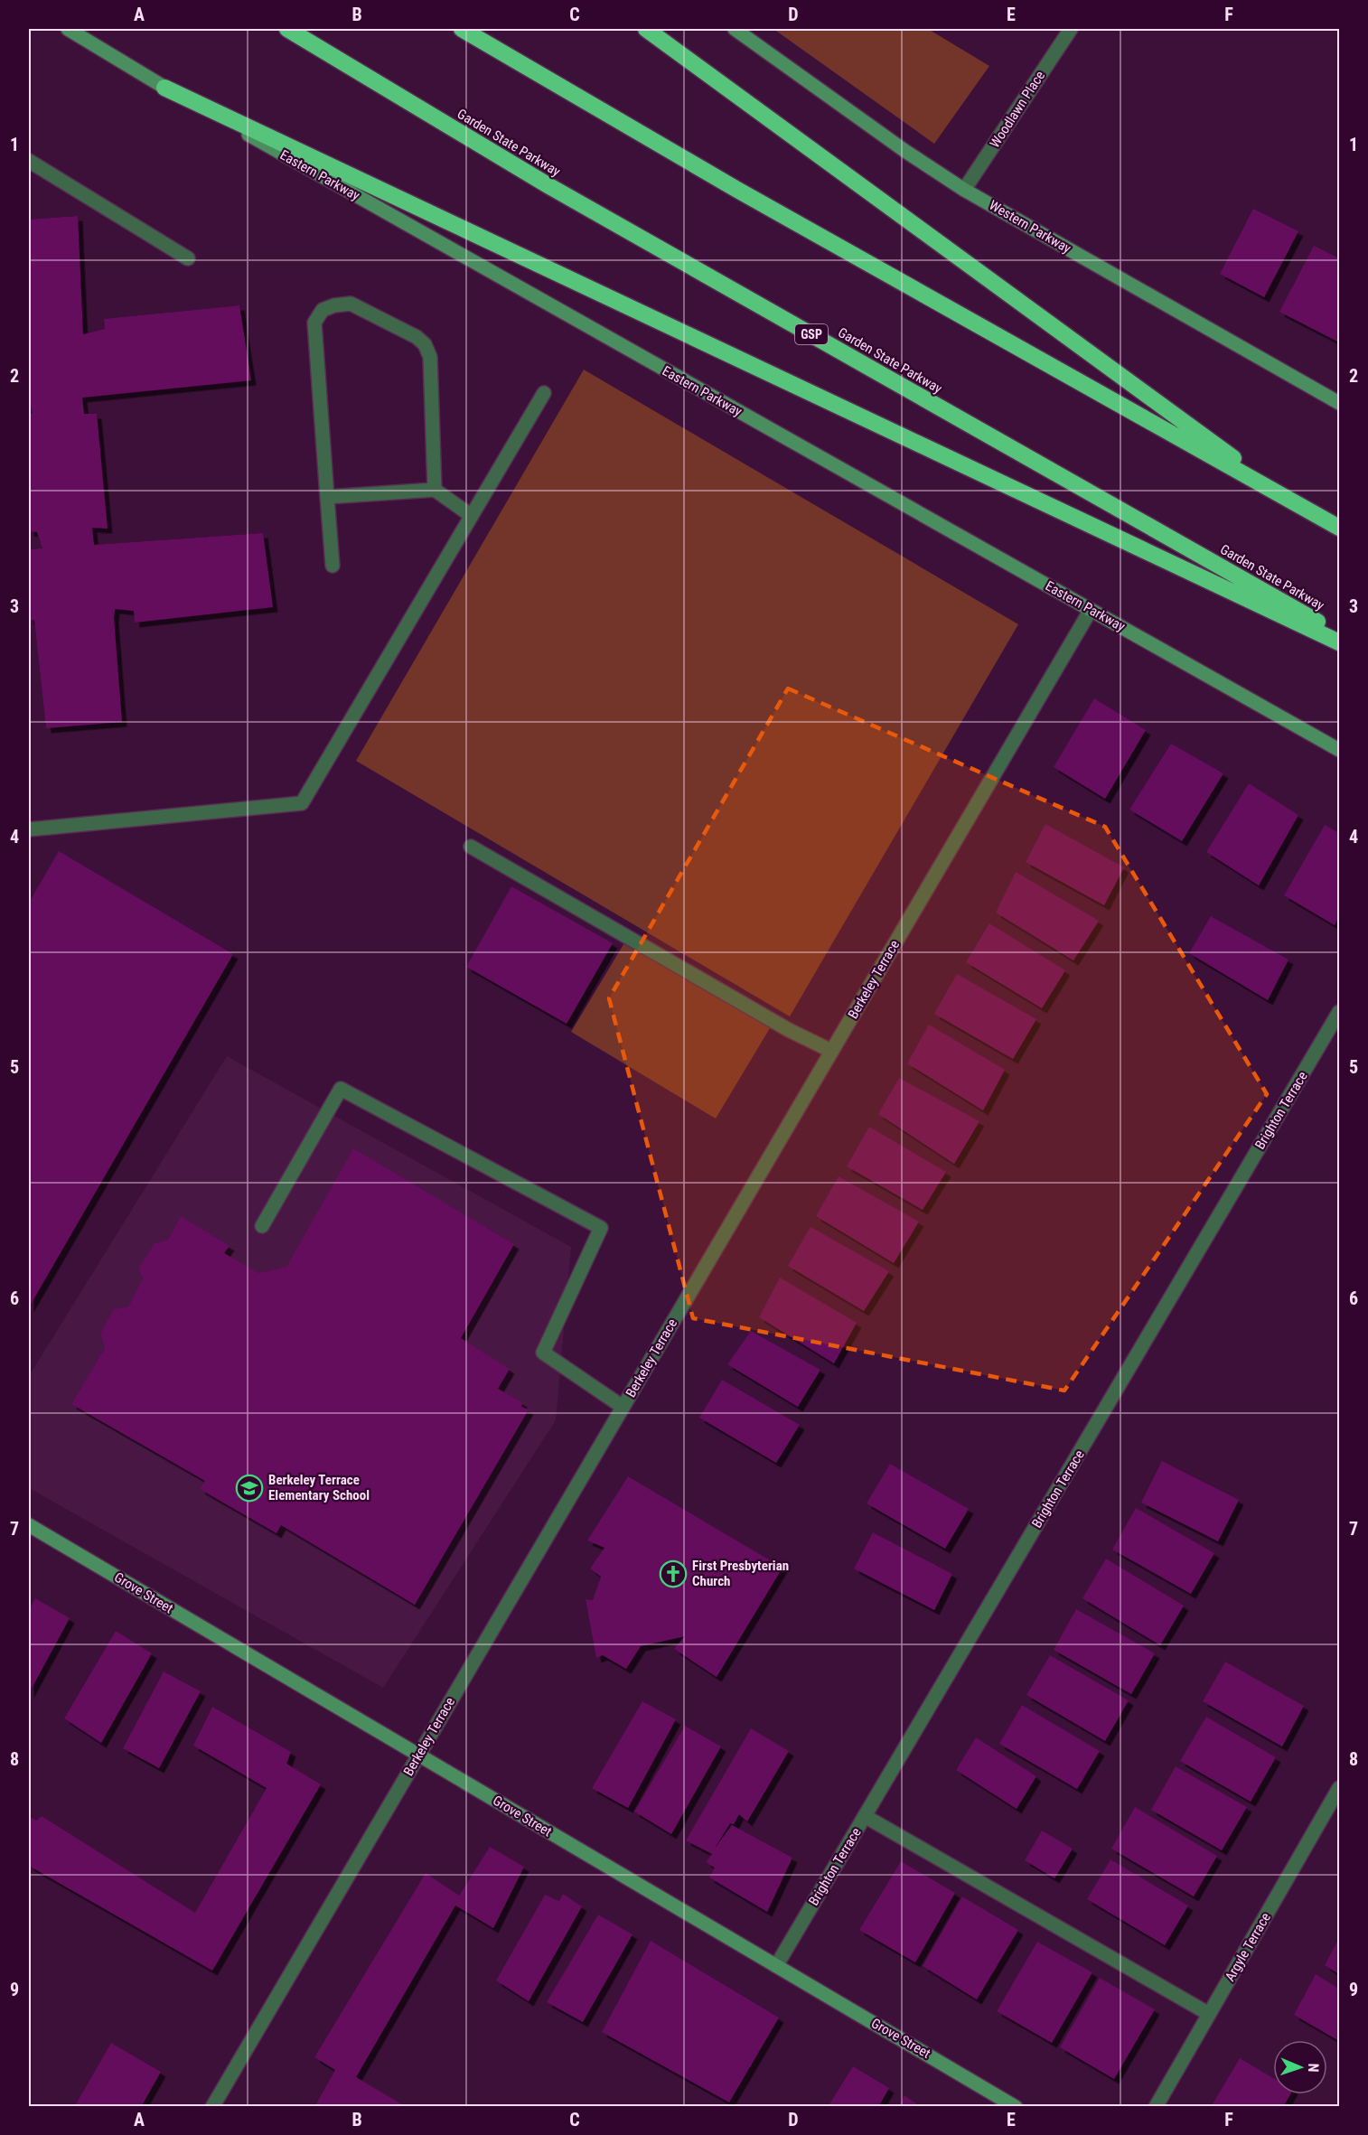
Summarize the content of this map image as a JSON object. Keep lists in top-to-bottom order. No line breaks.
{"streets":{"highway":["Garden State Parkway","GSP"],"main road":["Eastern Parkway","Western Parkway","Grove Street"],"street":["Woodlawn Place","Berkeley Terrace","Brighton Terrace","Argyle Terrace"]},"crossings":[["Woodlawn Place","Western Parkway"],["Eastern Parkway","Berkeley Terrace"],["Berkeley Terrace","Grove Street"],["Brighton Terrace","Grove Street"]],"places":{"school or university":["Berkeley Terrace Elementary School"],"church":["First Presbyterian Church"]},"north":"right","grid":{"columns":["A","B","C","D","E","F"],"rows":["1","2","3","4","5","6","7","8","9"]}}
